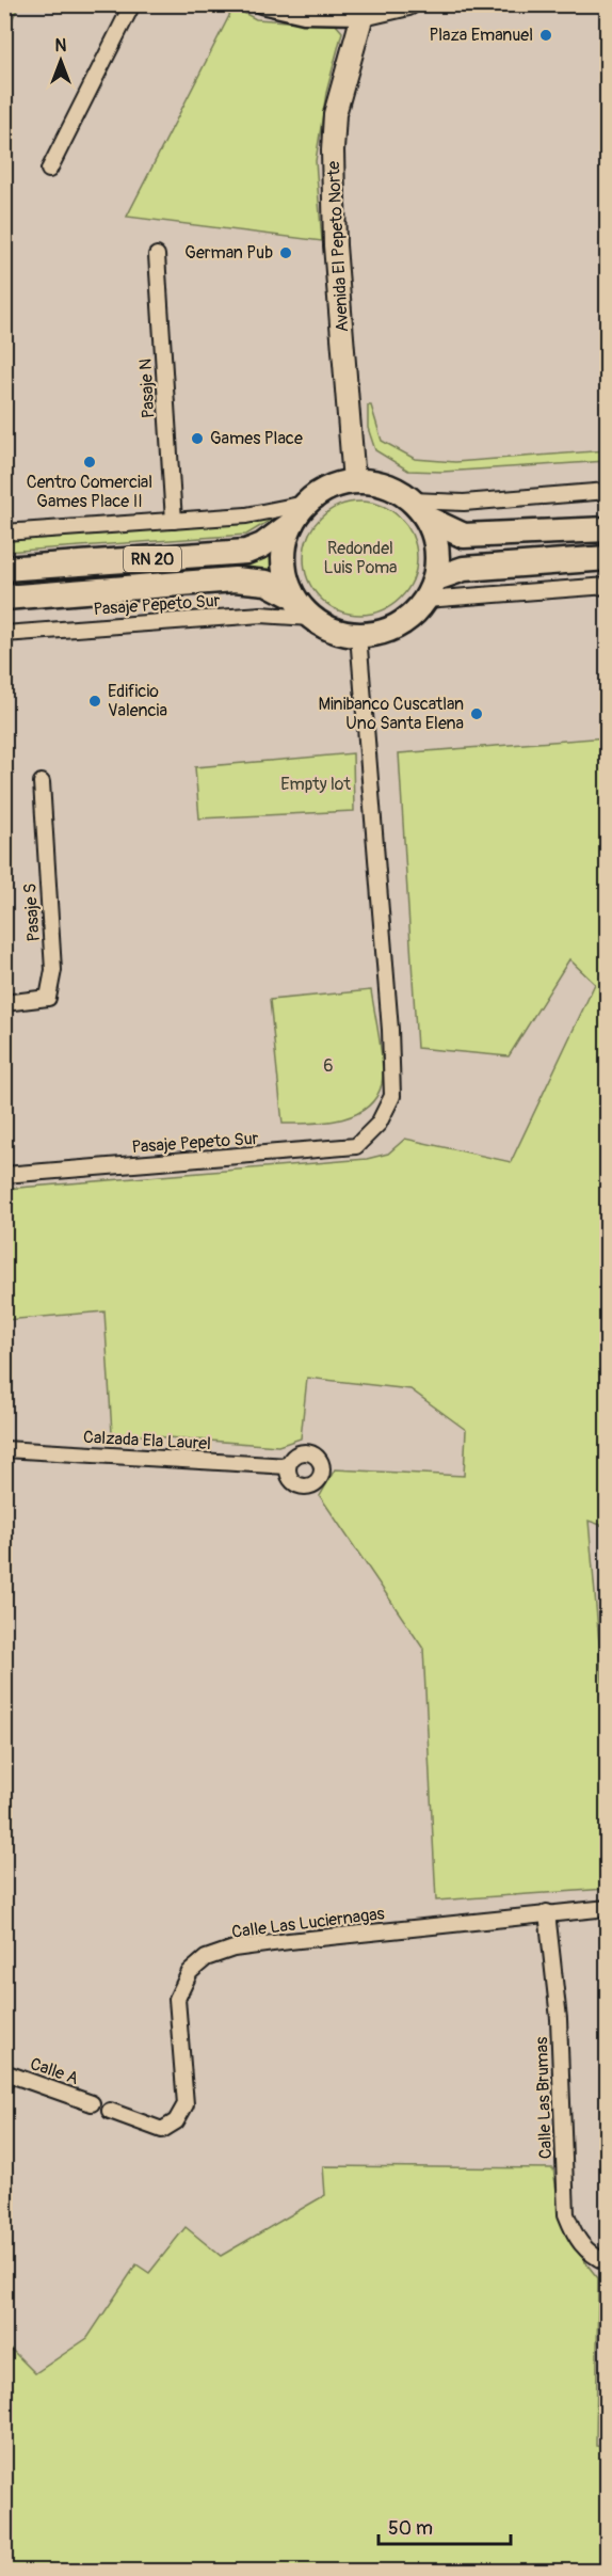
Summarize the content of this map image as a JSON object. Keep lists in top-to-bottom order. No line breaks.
{"streets":{"highway":["RN 20"],"main road":["Avenida El Pepeto Norte"],"street":["Pasaje N","Pasaje Pepeto Sur","Pasaje S","Calzada Ela Laurel","Calle Las Luciernagas","Calle A","Calle Las Brumas"]},"crossings":[["Avenida El Pepeto Norte","RN 20"],["Avenida El Pepeto Norte","Pasaje Pepeto Sur"],["RN 20","Pasaje Pepeto Sur"],["Calle Las Luciernagas","Calle Las Brumas"]],"parks":["Redondel Luis Poma","Empty lot","6"],"places":["Plaza Emanuel","German Pub","Games Place","Centro Comercial Games Place II","Edificio Valencia","Minibanco Cuscatlan Uno Santa Elena"],"scale_bar":"50 m","north":"top"}
